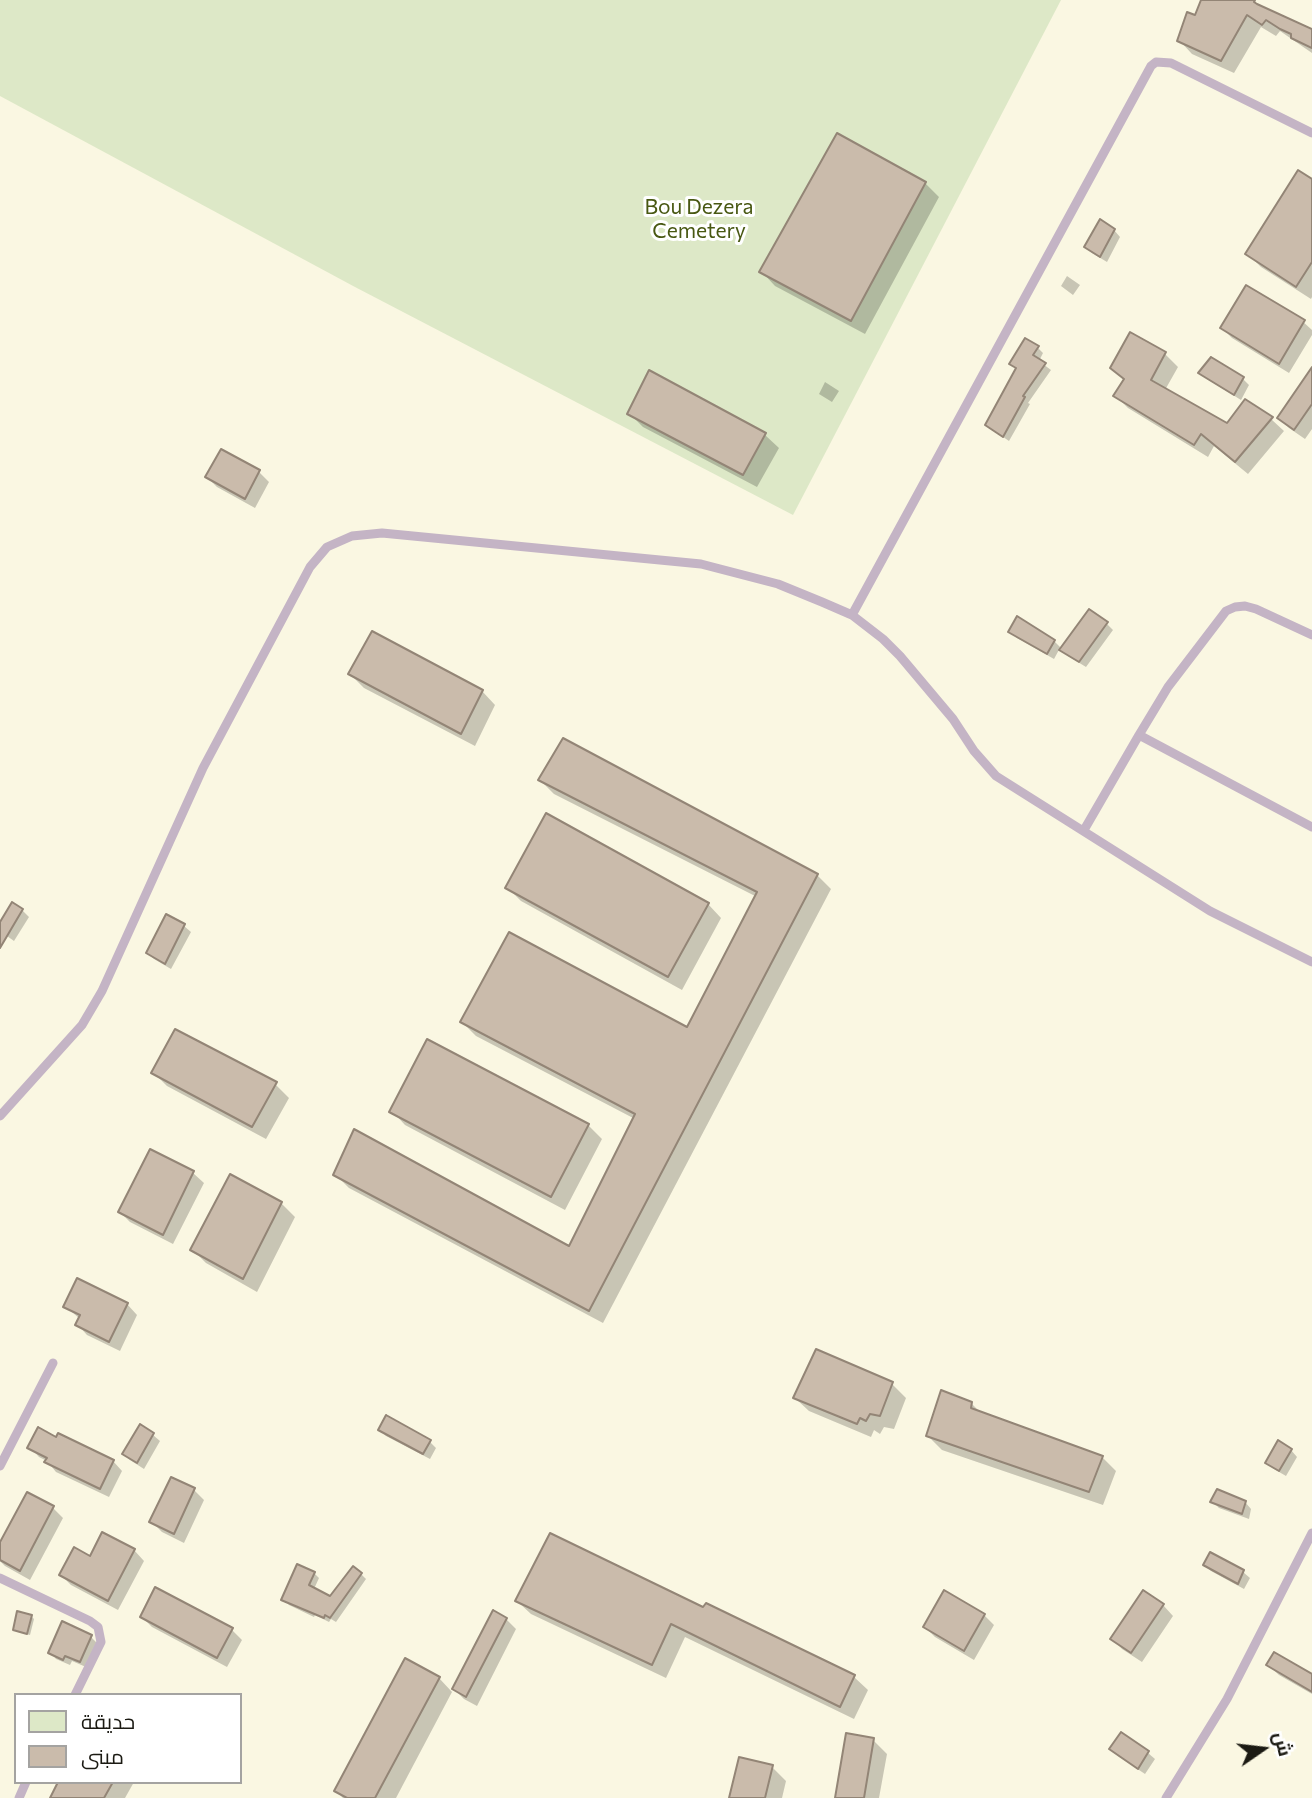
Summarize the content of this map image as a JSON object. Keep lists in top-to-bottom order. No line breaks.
{"parks":["Bou Dezera Cemetery"],"legend":["حديقة","مبنى"],"north":"right"}
